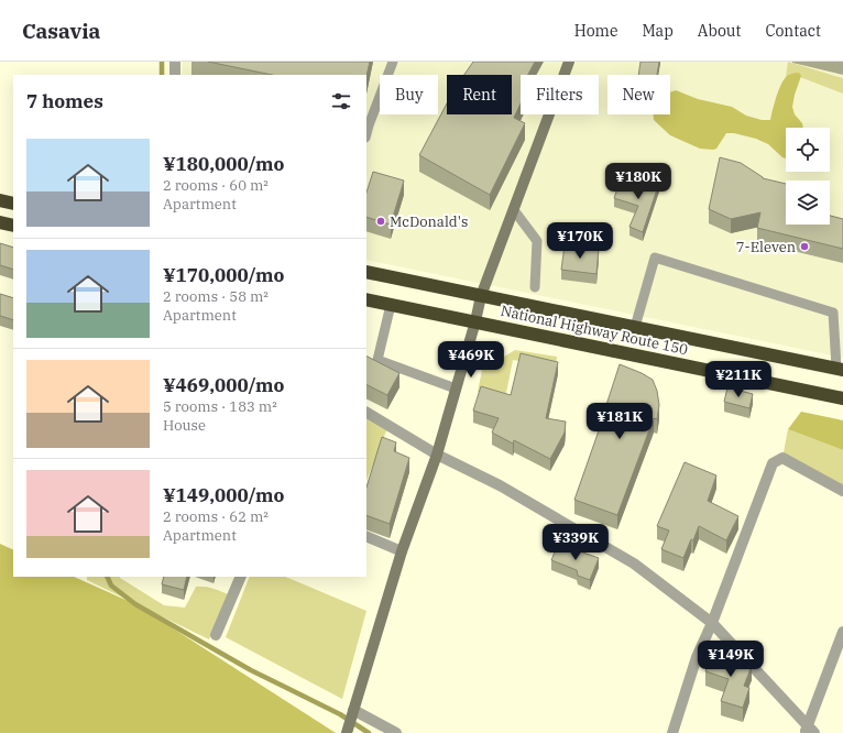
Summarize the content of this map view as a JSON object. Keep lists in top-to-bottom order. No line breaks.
{"streets":{"highway":["National Highway Route 150"]},"places":["McDonald's","7-Eleven"],"page":{"header":"Casavia","nav":["Home","Map","About","Contact"],"chip":["Buy","Rent","Filters","New"],"heading":"7 homes","list":[{"name":"¥180,000/mo","note":"2 rooms · 60 m² · Apartment"},{"name":"¥170,000/mo","note":"2 rooms · 58 m² · Apartment"},{"name":"¥469,000/mo","note":"5 rooms · 183 m² · House"},{"name":"¥149,000/mo","note":"2 rooms · 62 m² · Apartment"}],"price":["¥180K","¥170K","¥469K","¥211K","¥181K","¥339K","¥149K"]}}
